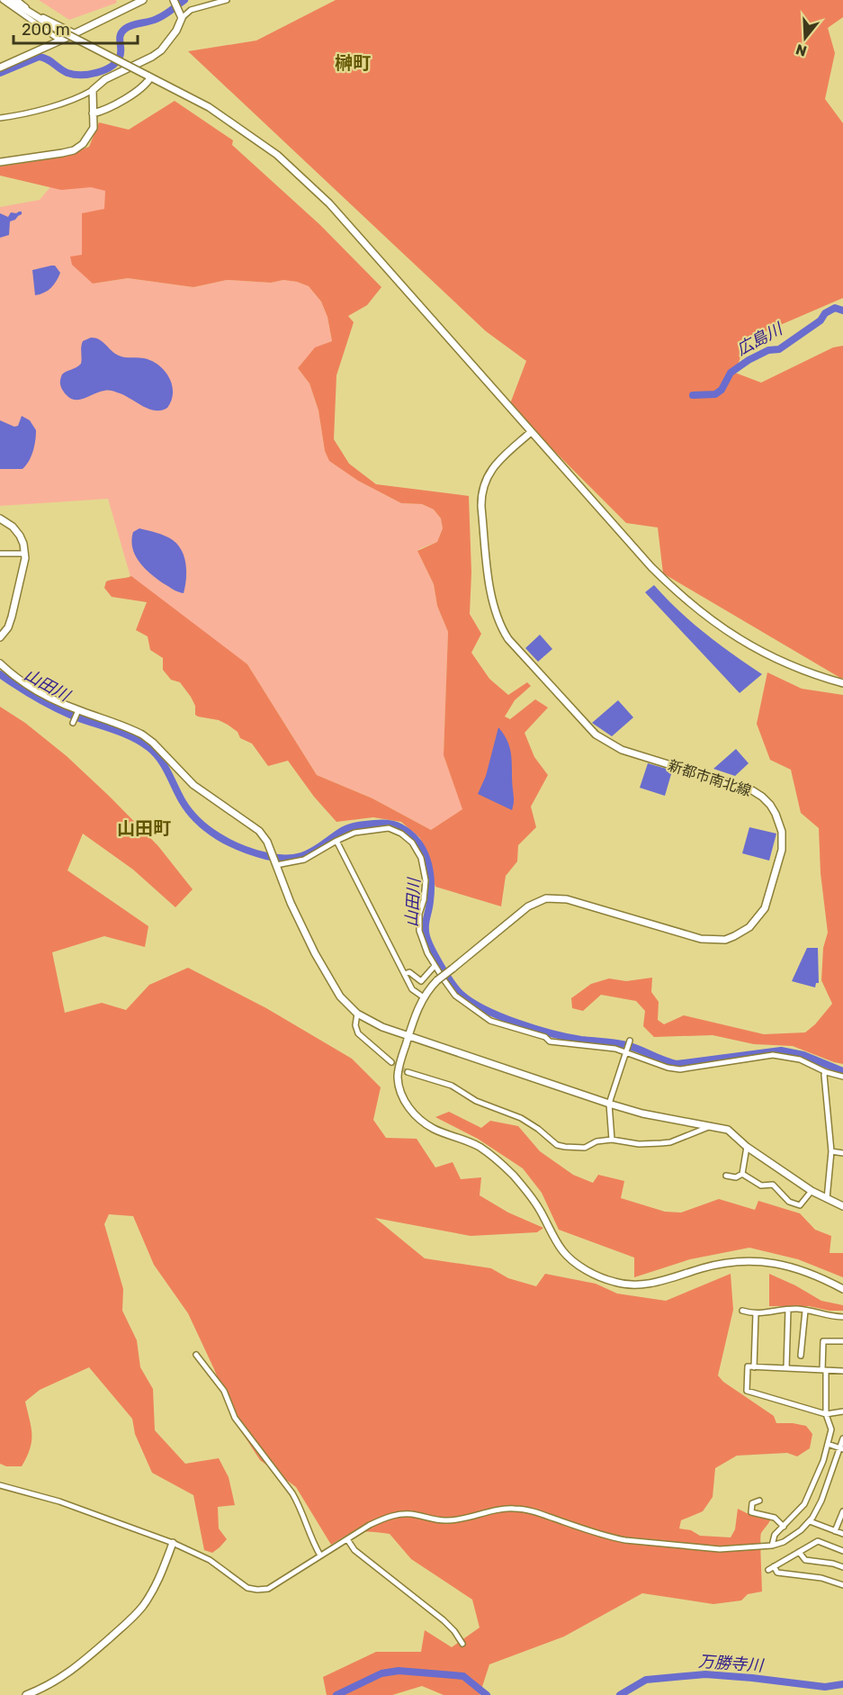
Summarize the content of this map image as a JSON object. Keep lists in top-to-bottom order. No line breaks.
{"streets":{"street":["新都市南北線"]},"districts":["榊町","山田町"],"water":["広島川","山田川","万勝寺川"],"scale_bar":"200 m","north":"bottom"}
